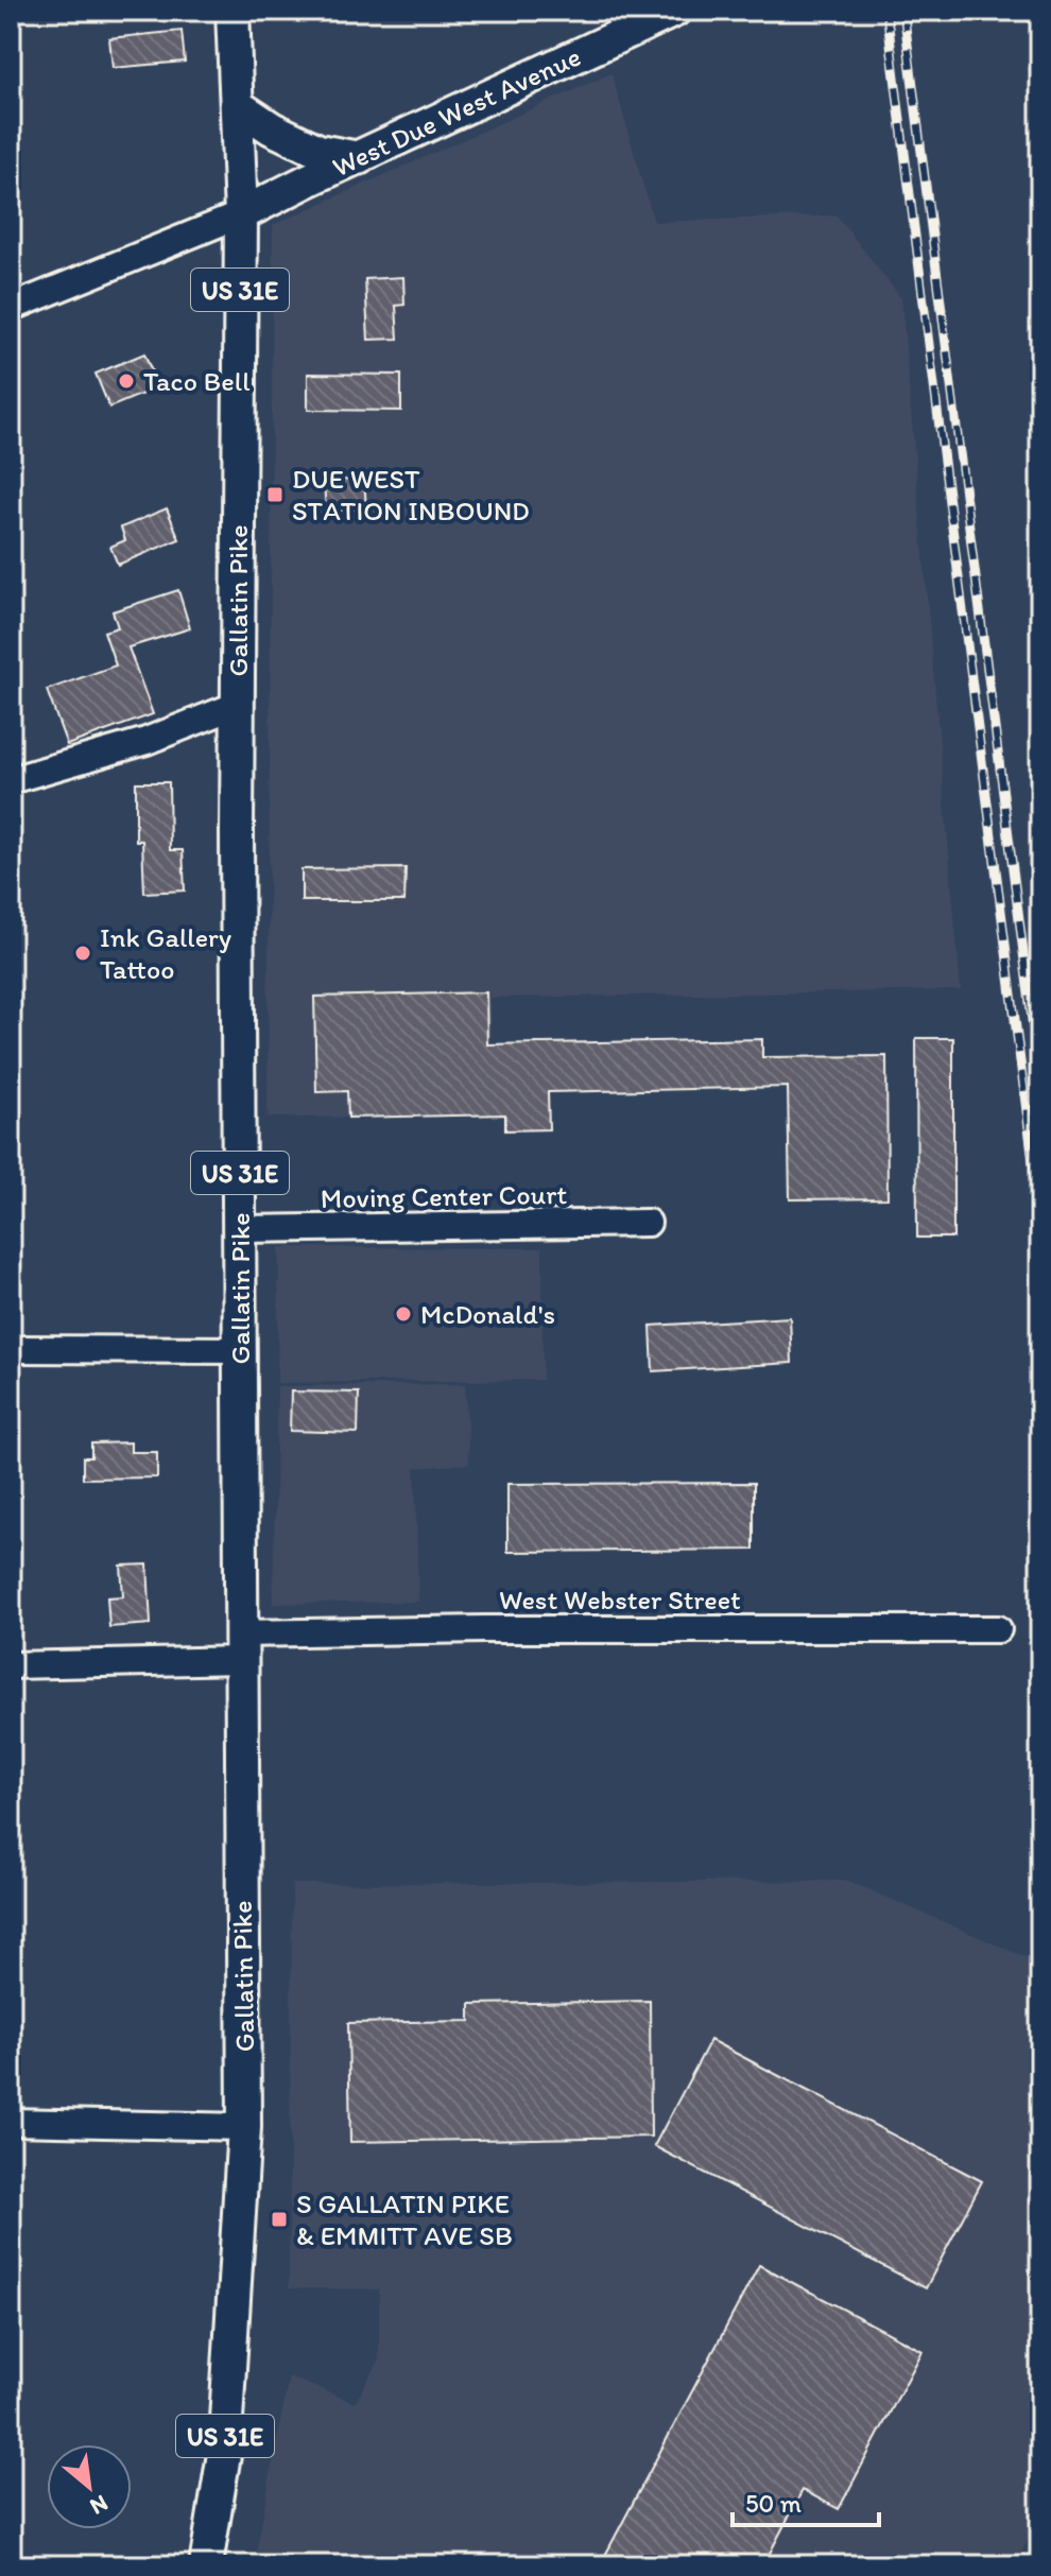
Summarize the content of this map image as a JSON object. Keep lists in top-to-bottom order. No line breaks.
{"streets":{"main road":["West Due West Avenue","US 31E","Gallatin Pike"],"street":["Moving Center Court","West Webster Street"]},"crossings":[["West Due West Avenue","Gallatin Pike"],["Gallatin Pike","Moving Center Court"],["Gallatin Pike","West Webster Street"]],"places":{"other":["Taco Bell","Ink Gallery Tattoo","McDonald's"],"transit":["DUE WEST STATION INBOUND","S GALLATIN PIKE & EMMITT AVE SB"]},"scale_bar":"50 m","north":"bottom right"}
